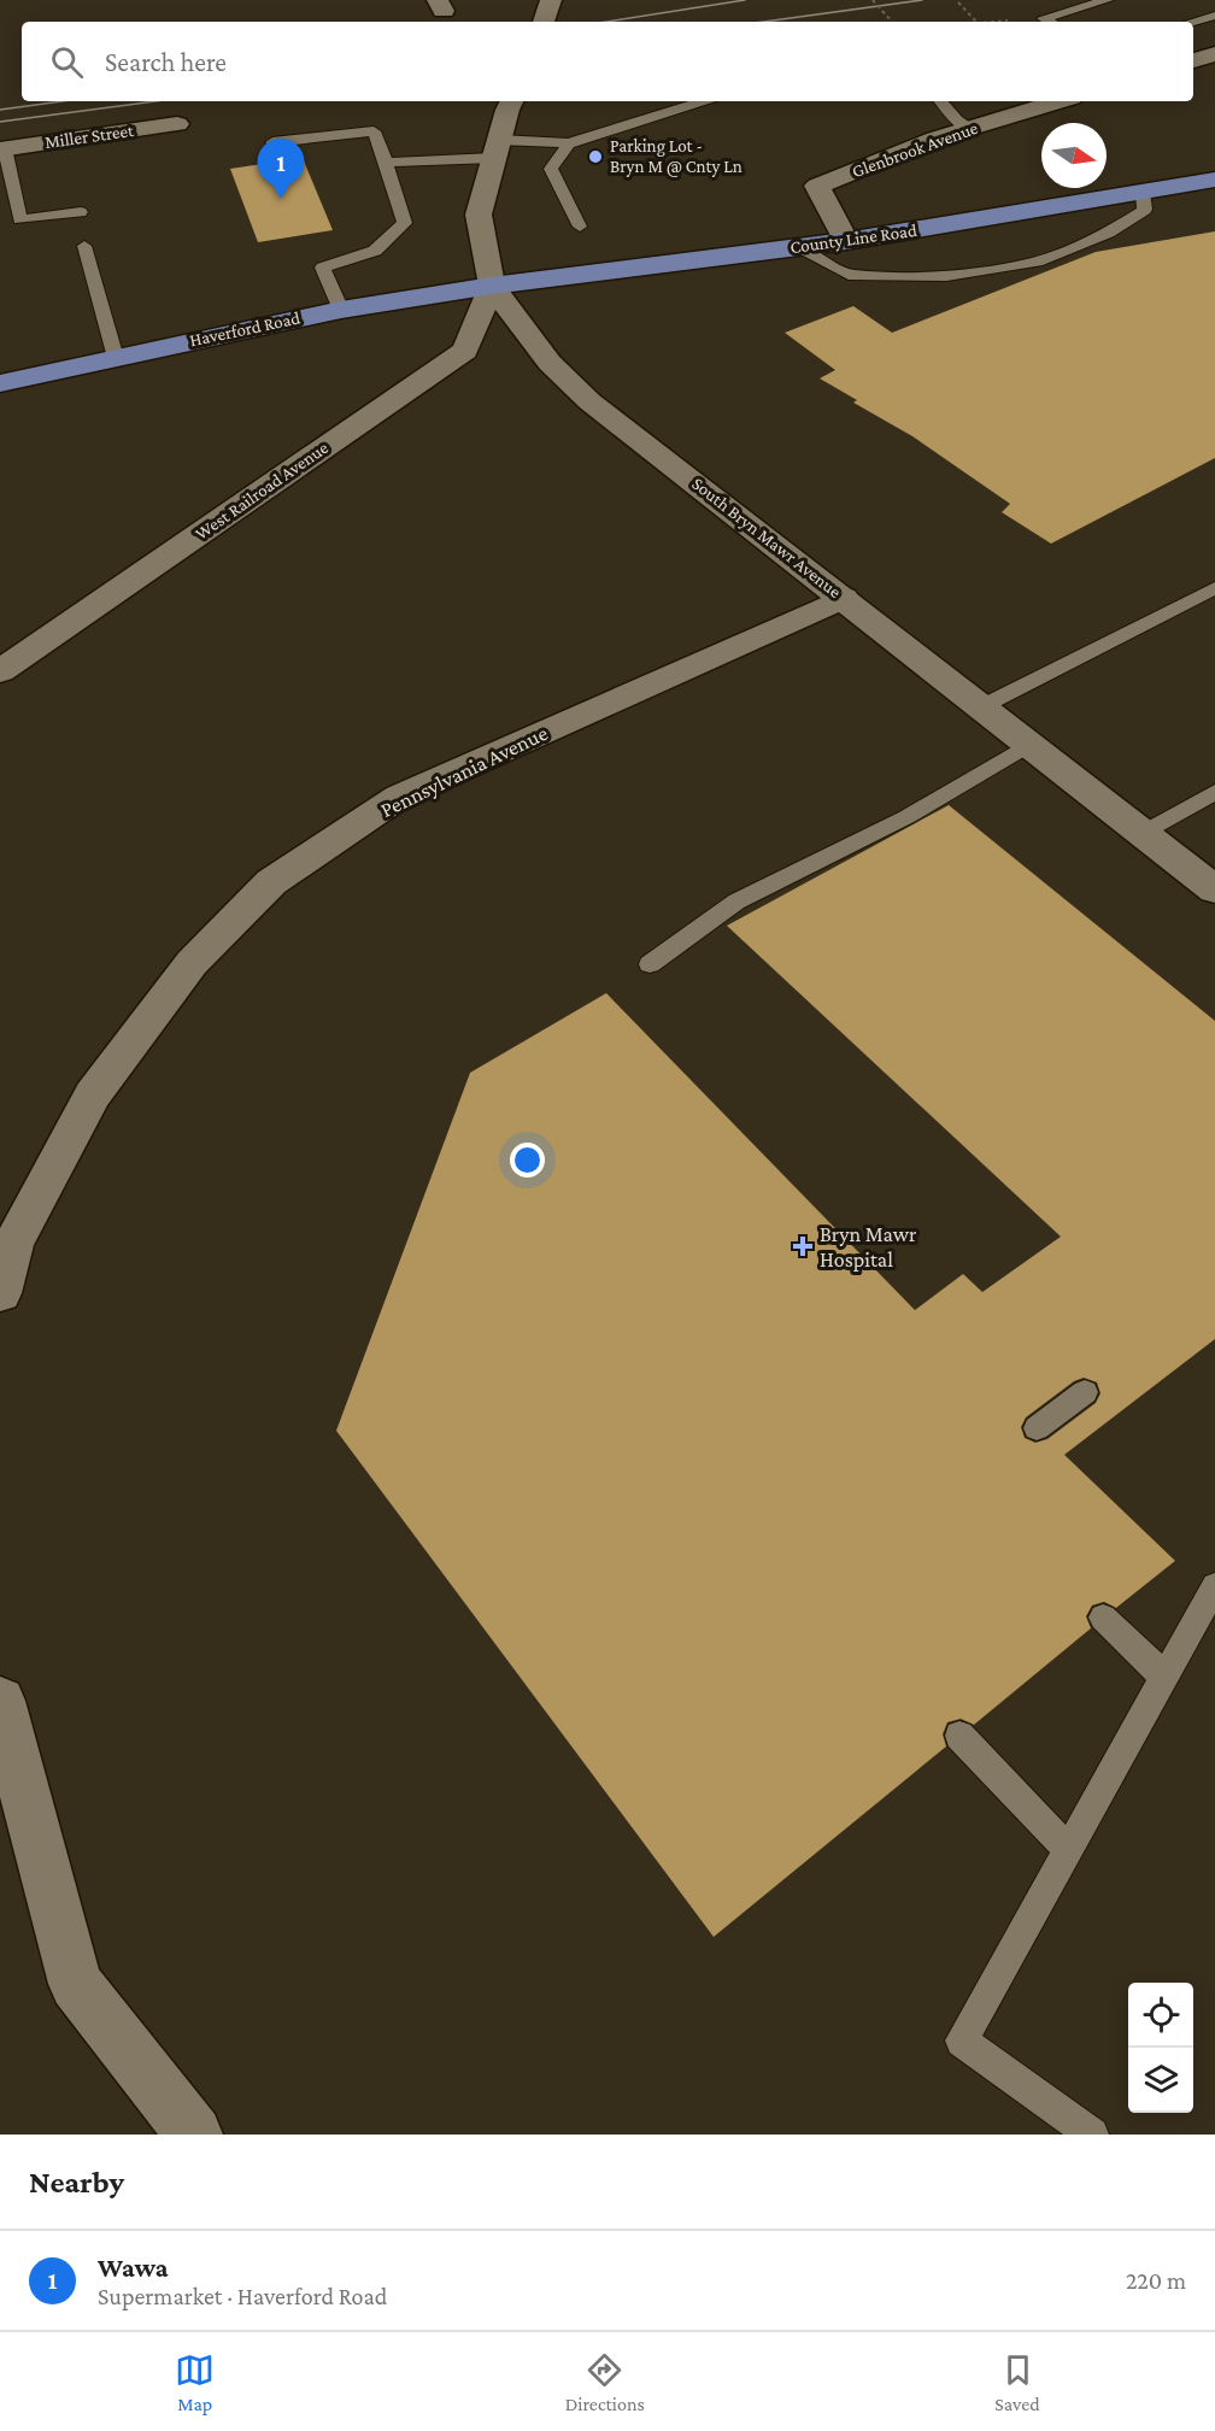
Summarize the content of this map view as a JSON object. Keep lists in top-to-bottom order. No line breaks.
{"streets":{"main road":["County Line Road","Haverford Road"],"street":["Miller Street","Glenbrook Avenue","West Railroad Avenue","South Bryn Mawr Avenue","Pennsylvania Avenue"]},"crossings":[["Glenbrook Avenue","County Line Road"],["County Line Road","Haverford Road"],["County Line Road","West Railroad Avenue"],["County Line Road","South Bryn Mawr Avenue"],["Haverford Road","West Railroad Avenue"],["Haverford Road","South Bryn Mawr Avenue"],["West Railroad Avenue","South Bryn Mawr Avenue"],["South Bryn Mawr Avenue","Pennsylvania Avenue"]],"places":{"other":["Parking Lot - Bryn M @ Cnty Ln"],"health":["Bryn Mawr Hospital"]},"north":"right","page":{"search":"Search here","pins":"1","heading":"Nearby","list":[{"mark":"1","name":"Wawa","note":"Supermarket · Haverford Road","value":"220 m"}],"nav":["Map","Directions","Saved"]}}
